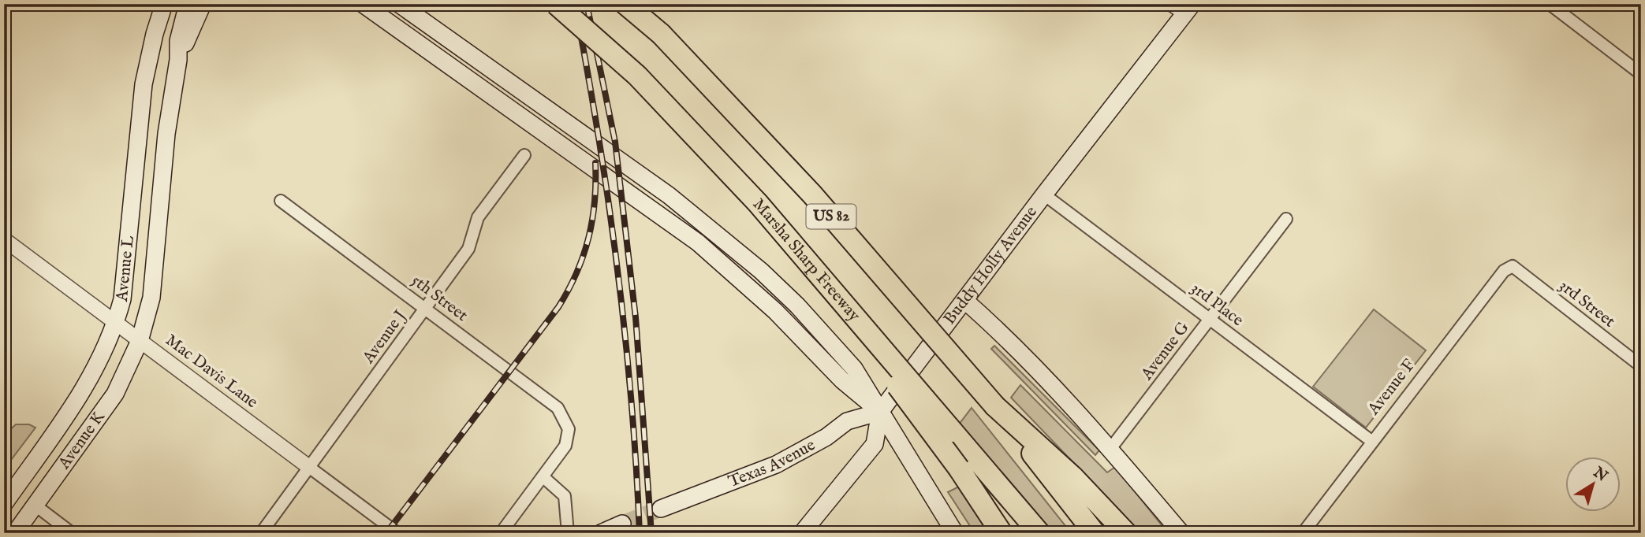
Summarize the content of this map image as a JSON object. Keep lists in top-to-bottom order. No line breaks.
{"streets":{"highway":["US 82","Marsha Sharp Freeway"],"main road":["Buddy Holly Avenue","Avenue L","Avenue K","Texas Avenue"],"street":["5th Street","3rd Street","3rd Place","Avenue J","Avenue G","Mac Davis Lane","Avenue F"]},"crossings":[["Marsha Sharp Freeway","Buddy Holly Avenue"],["Marsha Sharp Freeway","Texas Avenue"],["Buddy Holly Avenue","3rd Place"],["Buddy Holly Avenue","Texas Avenue"],["Avenue L","Mac Davis Lane"],["Avenue L","Avenue K"],["5th Street","Avenue J"],["3rd Street","Avenue F"],["3rd Place","Avenue G"],["3rd Place","Avenue F"],["Avenue J","Mac Davis Lane"],["Mac Davis Lane","Avenue K"]],"north":"top right"}
